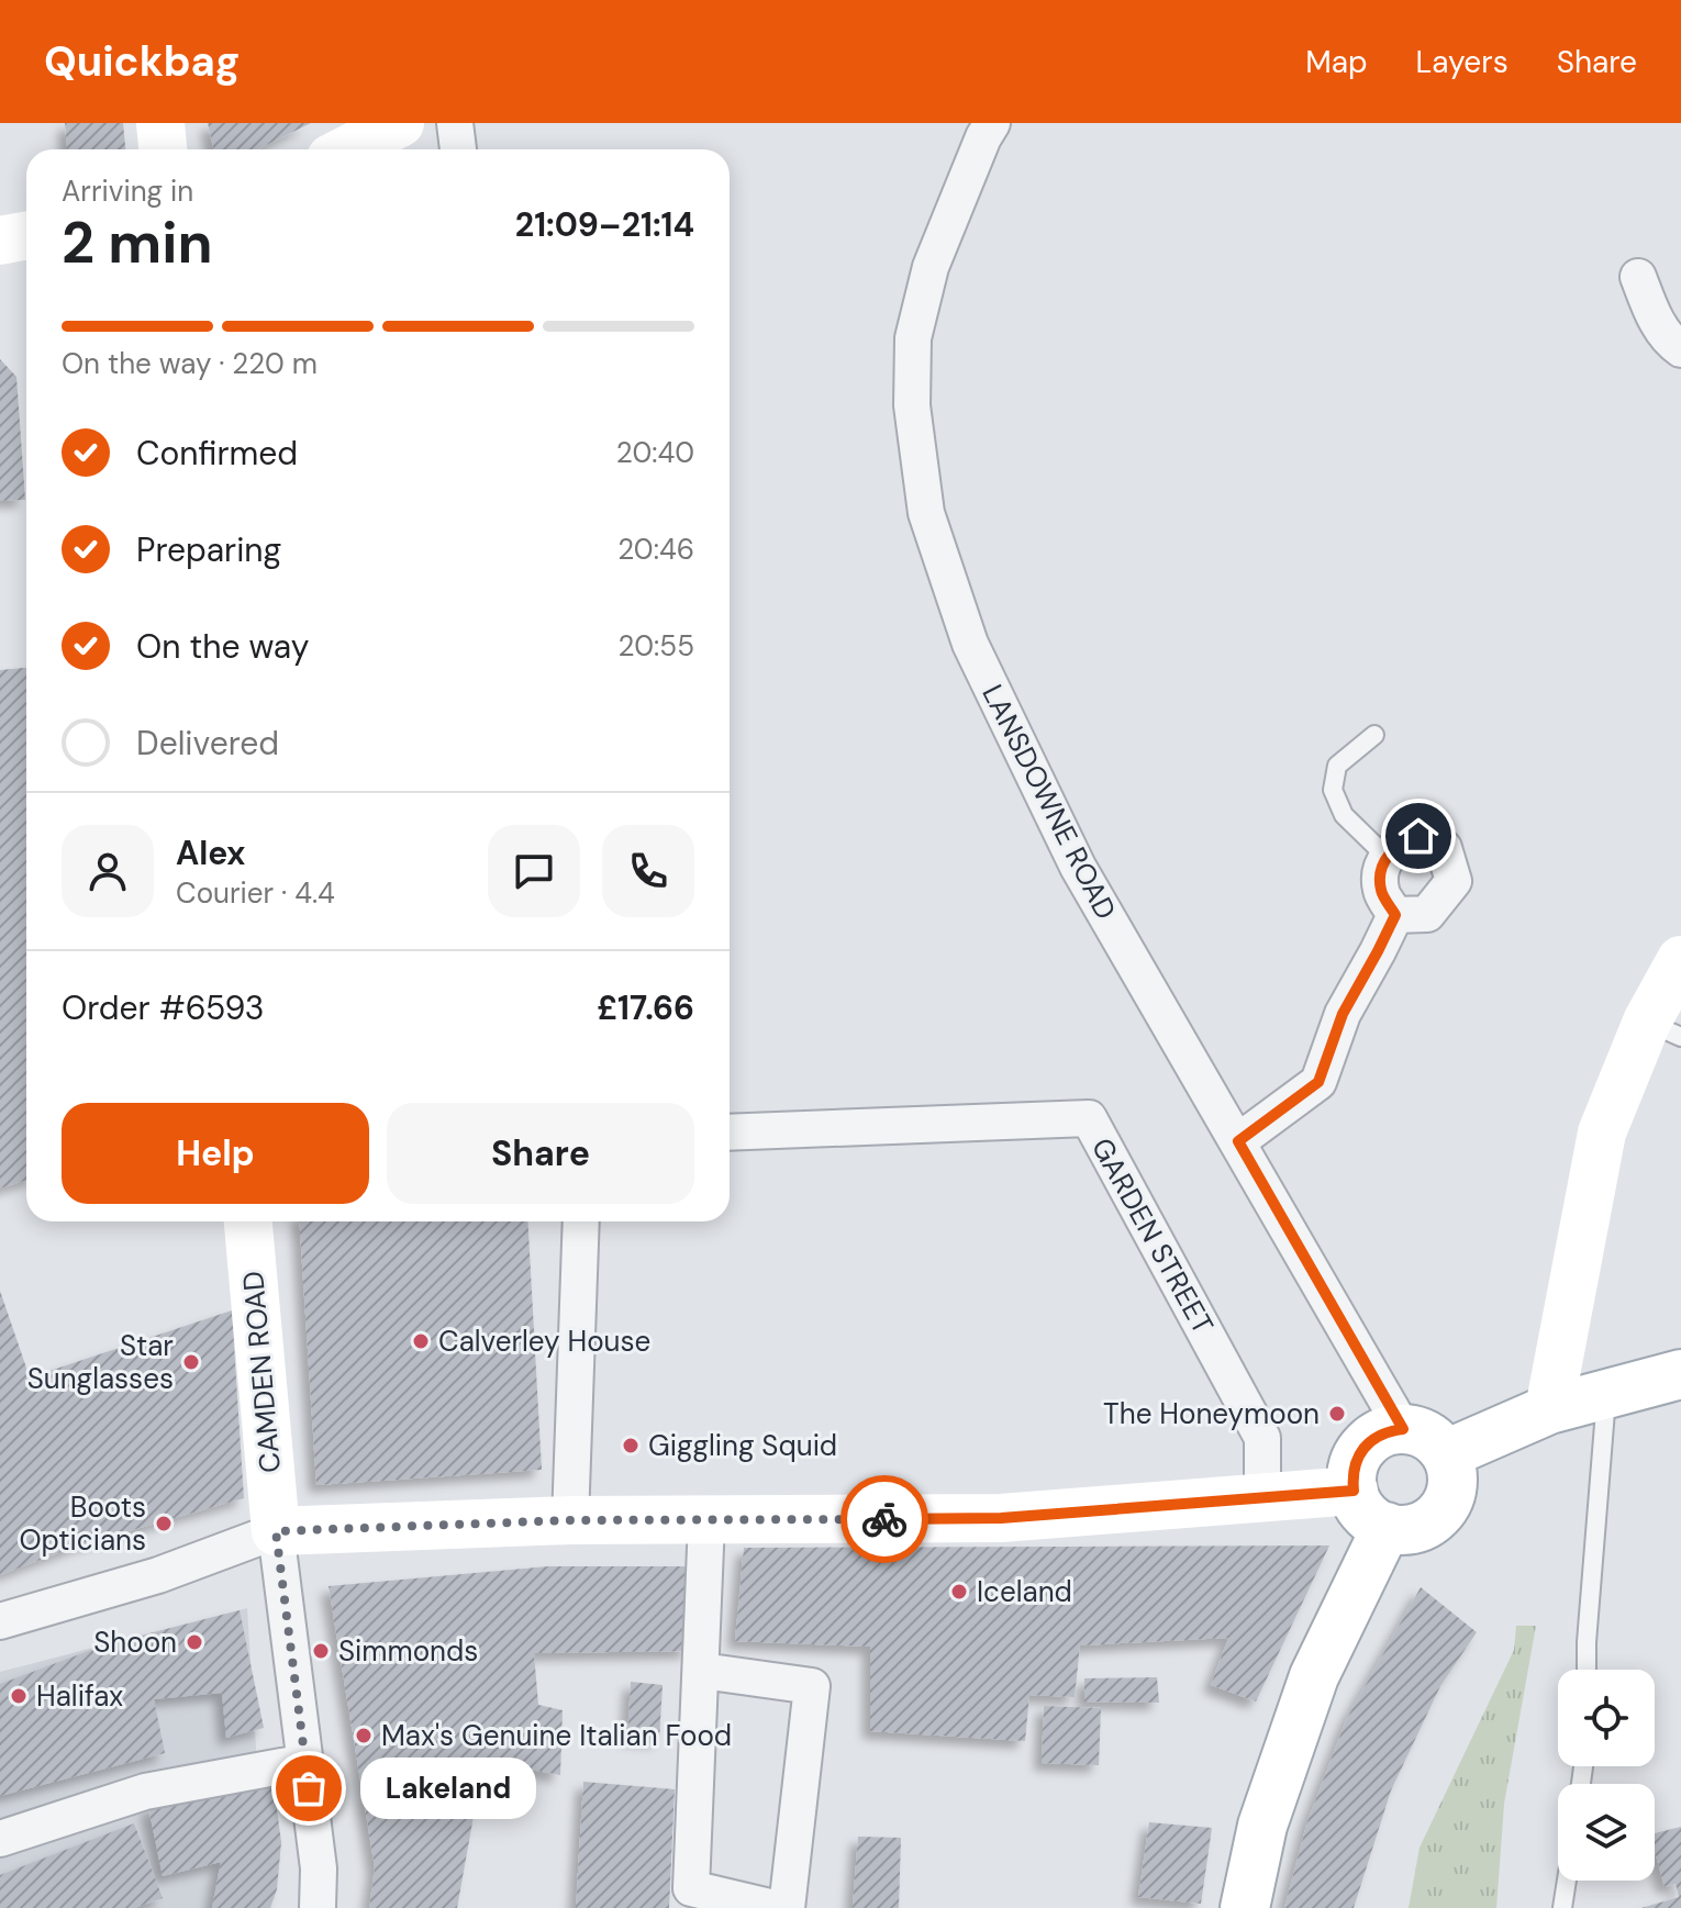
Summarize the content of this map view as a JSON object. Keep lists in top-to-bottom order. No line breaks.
{"streets":{"street":["LANSDOWNE ROAD","GARDEN STREET","CAMDEN ROAD"]},"places":["Calverley House","Star Sunglasses","The Honeymoon","Giggling Squid","Boots Opticians","Iceland","Shoon","Simmonds","Halifax","Max's Genuine Italian Food","Lakeland"],"page":{"header":"Quickbag","nav":["Map","Layers","Share"],"heading":["2 min","Arriving in","21:09–21:14"],"panel":["Alex","Courier · 4.4","Order #6593","£17.66"],"bar":"On the way · 220 m","list":[["Confirmed","20:40"],["Preparing","20:46"],["On the way","20:55"],"Delivered"],"buttons":["Help","Share"],"bubble":"Lakeland"}}
